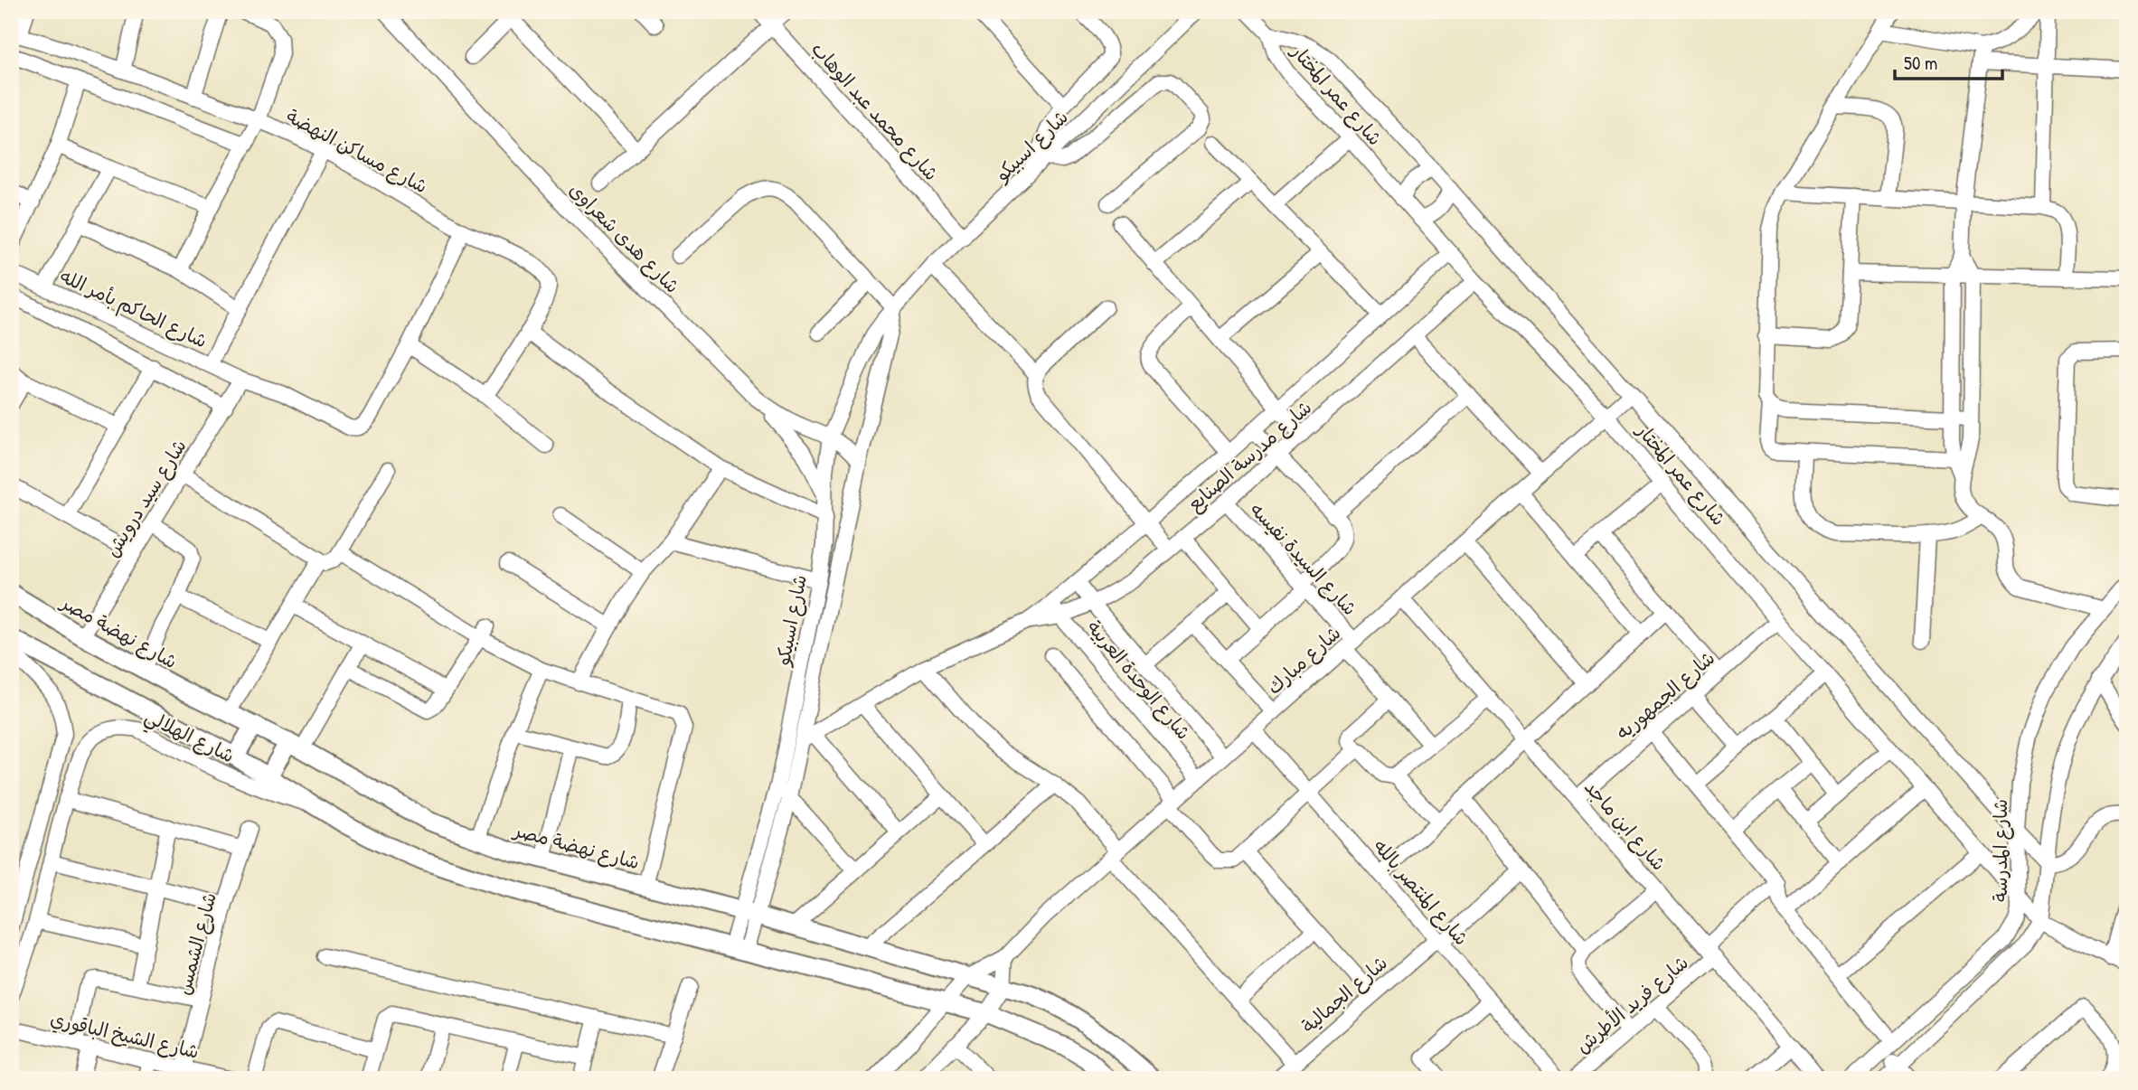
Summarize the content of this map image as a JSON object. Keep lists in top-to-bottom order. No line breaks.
{"streets":{"street":["شارع عمر المختار","شارع محمد عبد الوهاب","شارع اسبيكو","شارع مساكن النهضة","شارع هدى شعراوى","شارع الحاكم بأمر الله","شارع مدرسة الصنايع","شارع سيد درويش","شارع السيدة نفيسه","شارع نهضة مصر","شارع مبارك","شارع الوحدة العربية","شارع الجمهوريه","شارع الهلالي","شارع ابن ماجد","شارع المدرسة","شارع المنتصر بالله","شارع الشمس","شارع الجمالية","شارع فريد الأطرش","شارع الشيخ الباقوري"]},"crossings":[["شارع عمر المختار","شارع مدرسة الصنايع"],["شارع عمر المختار","شارع مبارك"],["شارع عمر المختار","شارع الجمهوريه"],["شارع عمر المختار","شارع المدرسة"],["شارع محمد عبد الوهاب","شارع اسبيكو"],["شارع اسبيكو","شارع هدى شعراوى"],["شارع اسبيكو","شارع مدرسة الصنايع"],["شارع اسبيكو","شارع نهضة مصر"],["شارع الحاكم بأمر الله","شارع سيد درويش"],["شارع مدرسة الصنايع","شارع السيدة نفيسه"],["شارع مدرسة الصنايع","شارع الوحدة العربية"],["شارع سيد درويش","شارع نهضة مصر"],["شارع السيدة نفيسه","شارع مبارك"],["شارع نهضة مصر","شارع مبارك"],["شارع مبارك","شارع الوحدة العربية"],["شارع مبارك","شارع ابن ماجد"],["شارع مبارك","شارع المنتصر بالله"],["شارع الجمهوريه","شارع ابن ماجد"],["شارع ابن ماجد","شارع فريد الأطرش"],["شارع المنتصر بالله","شارع الجمالية"],["شارع الشمس","شارع الشيخ الباقوري"]],"scale_bar":"50 m"}
